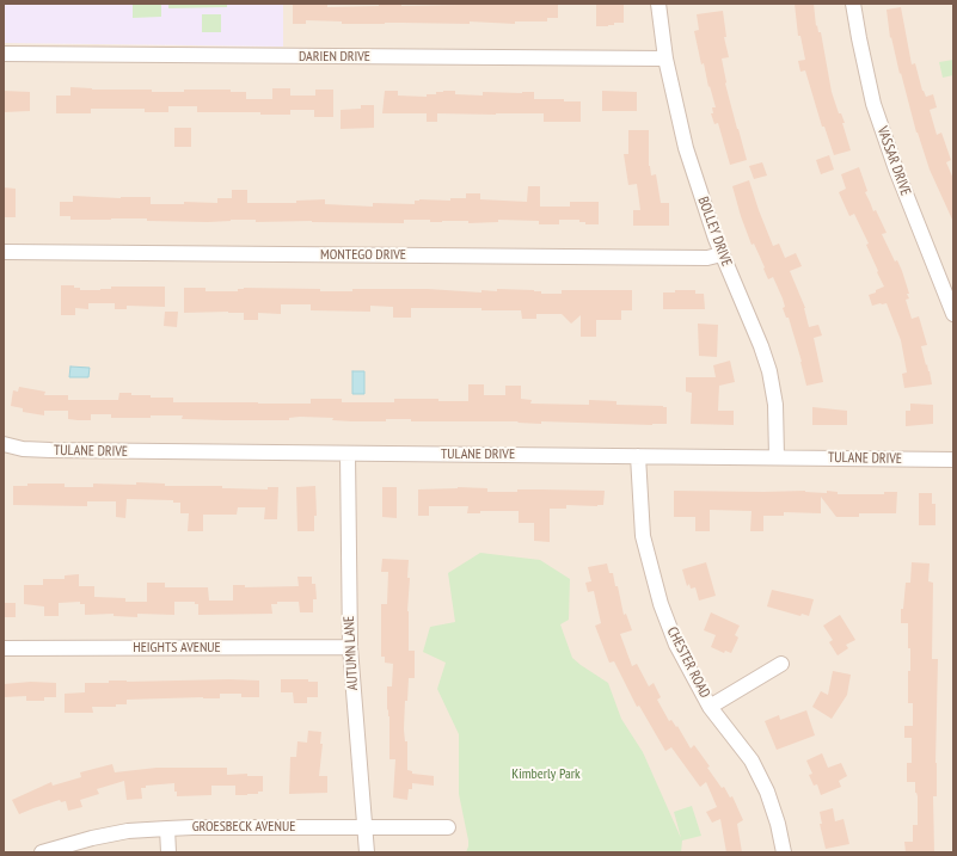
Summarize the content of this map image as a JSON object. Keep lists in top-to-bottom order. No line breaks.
{"streets":{"street":["DARIEN DRIVE","VASSAR DRIVE","BOLLEY DRIVE","MONTEGO DRIVE","TULANE DRIVE","HEIGHTS AVENUE","AUTUMN LANE","CHESTER ROAD","GROESBECK AVENUE"]},"crossings":[["DARIEN DRIVE","BOLLEY DRIVE"],["BOLLEY DRIVE","MONTEGO DRIVE"],["BOLLEY DRIVE","TULANE DRIVE"],["TULANE DRIVE","AUTUMN LANE"],["TULANE DRIVE","CHESTER ROAD"],["HEIGHTS AVENUE","AUTUMN LANE"],["AUTUMN LANE","GROESBECK AVENUE"]],"parks":["Kimberly Park"]}
